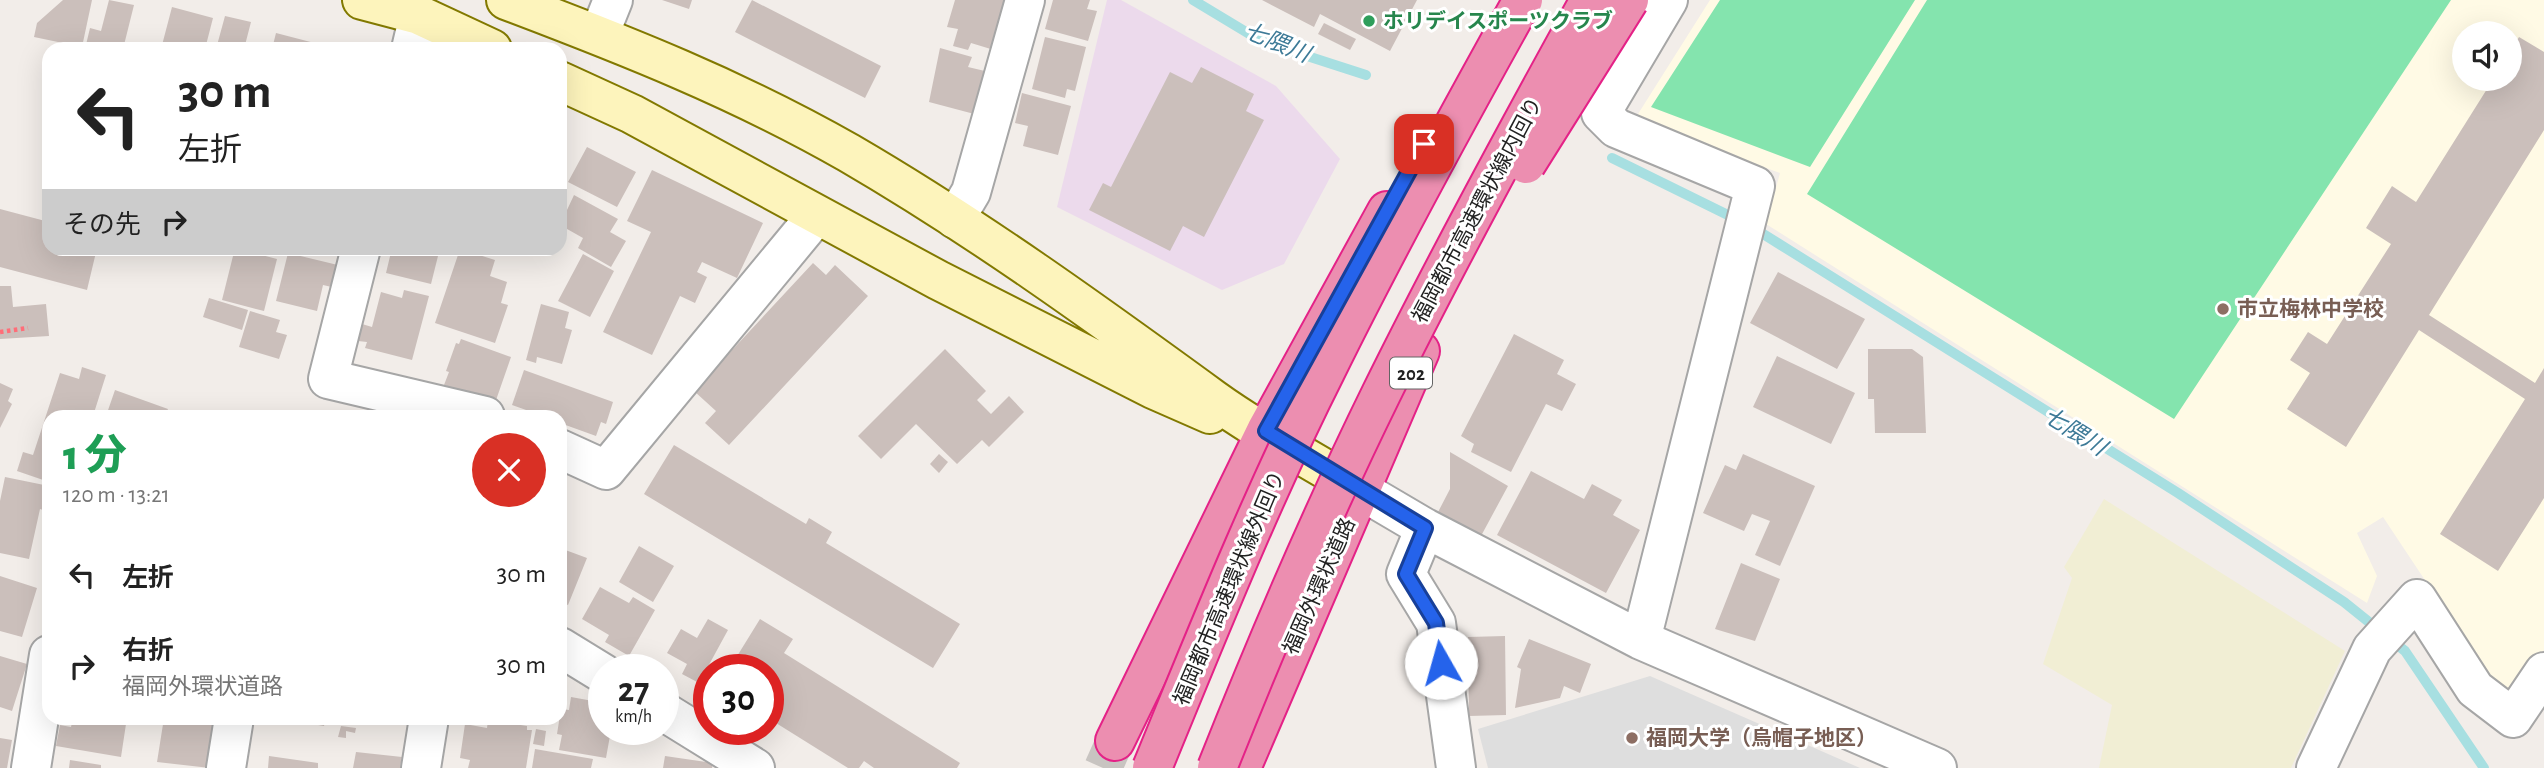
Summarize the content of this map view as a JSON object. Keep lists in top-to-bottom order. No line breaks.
{"streets":{"highway":["福岡都市高速環状線内回り","202","福岡外環状道路","福岡都市高速環状線外回り"]},"water":["七隈川"],"places":["ホリデイスポーツクラブ","市立梅林中学校","福岡大学（烏帽子地区）"],"page":{"turn":["30 m","左折"],"then":"その先","heading":["1 分","120 m · 13:21"],"list":[{"name":"左折","value":"30 m"},{"name":"右折","note":"福岡外環状道路","value":"30 m"}],"speed":"27 km/h","limit":"30"}}
